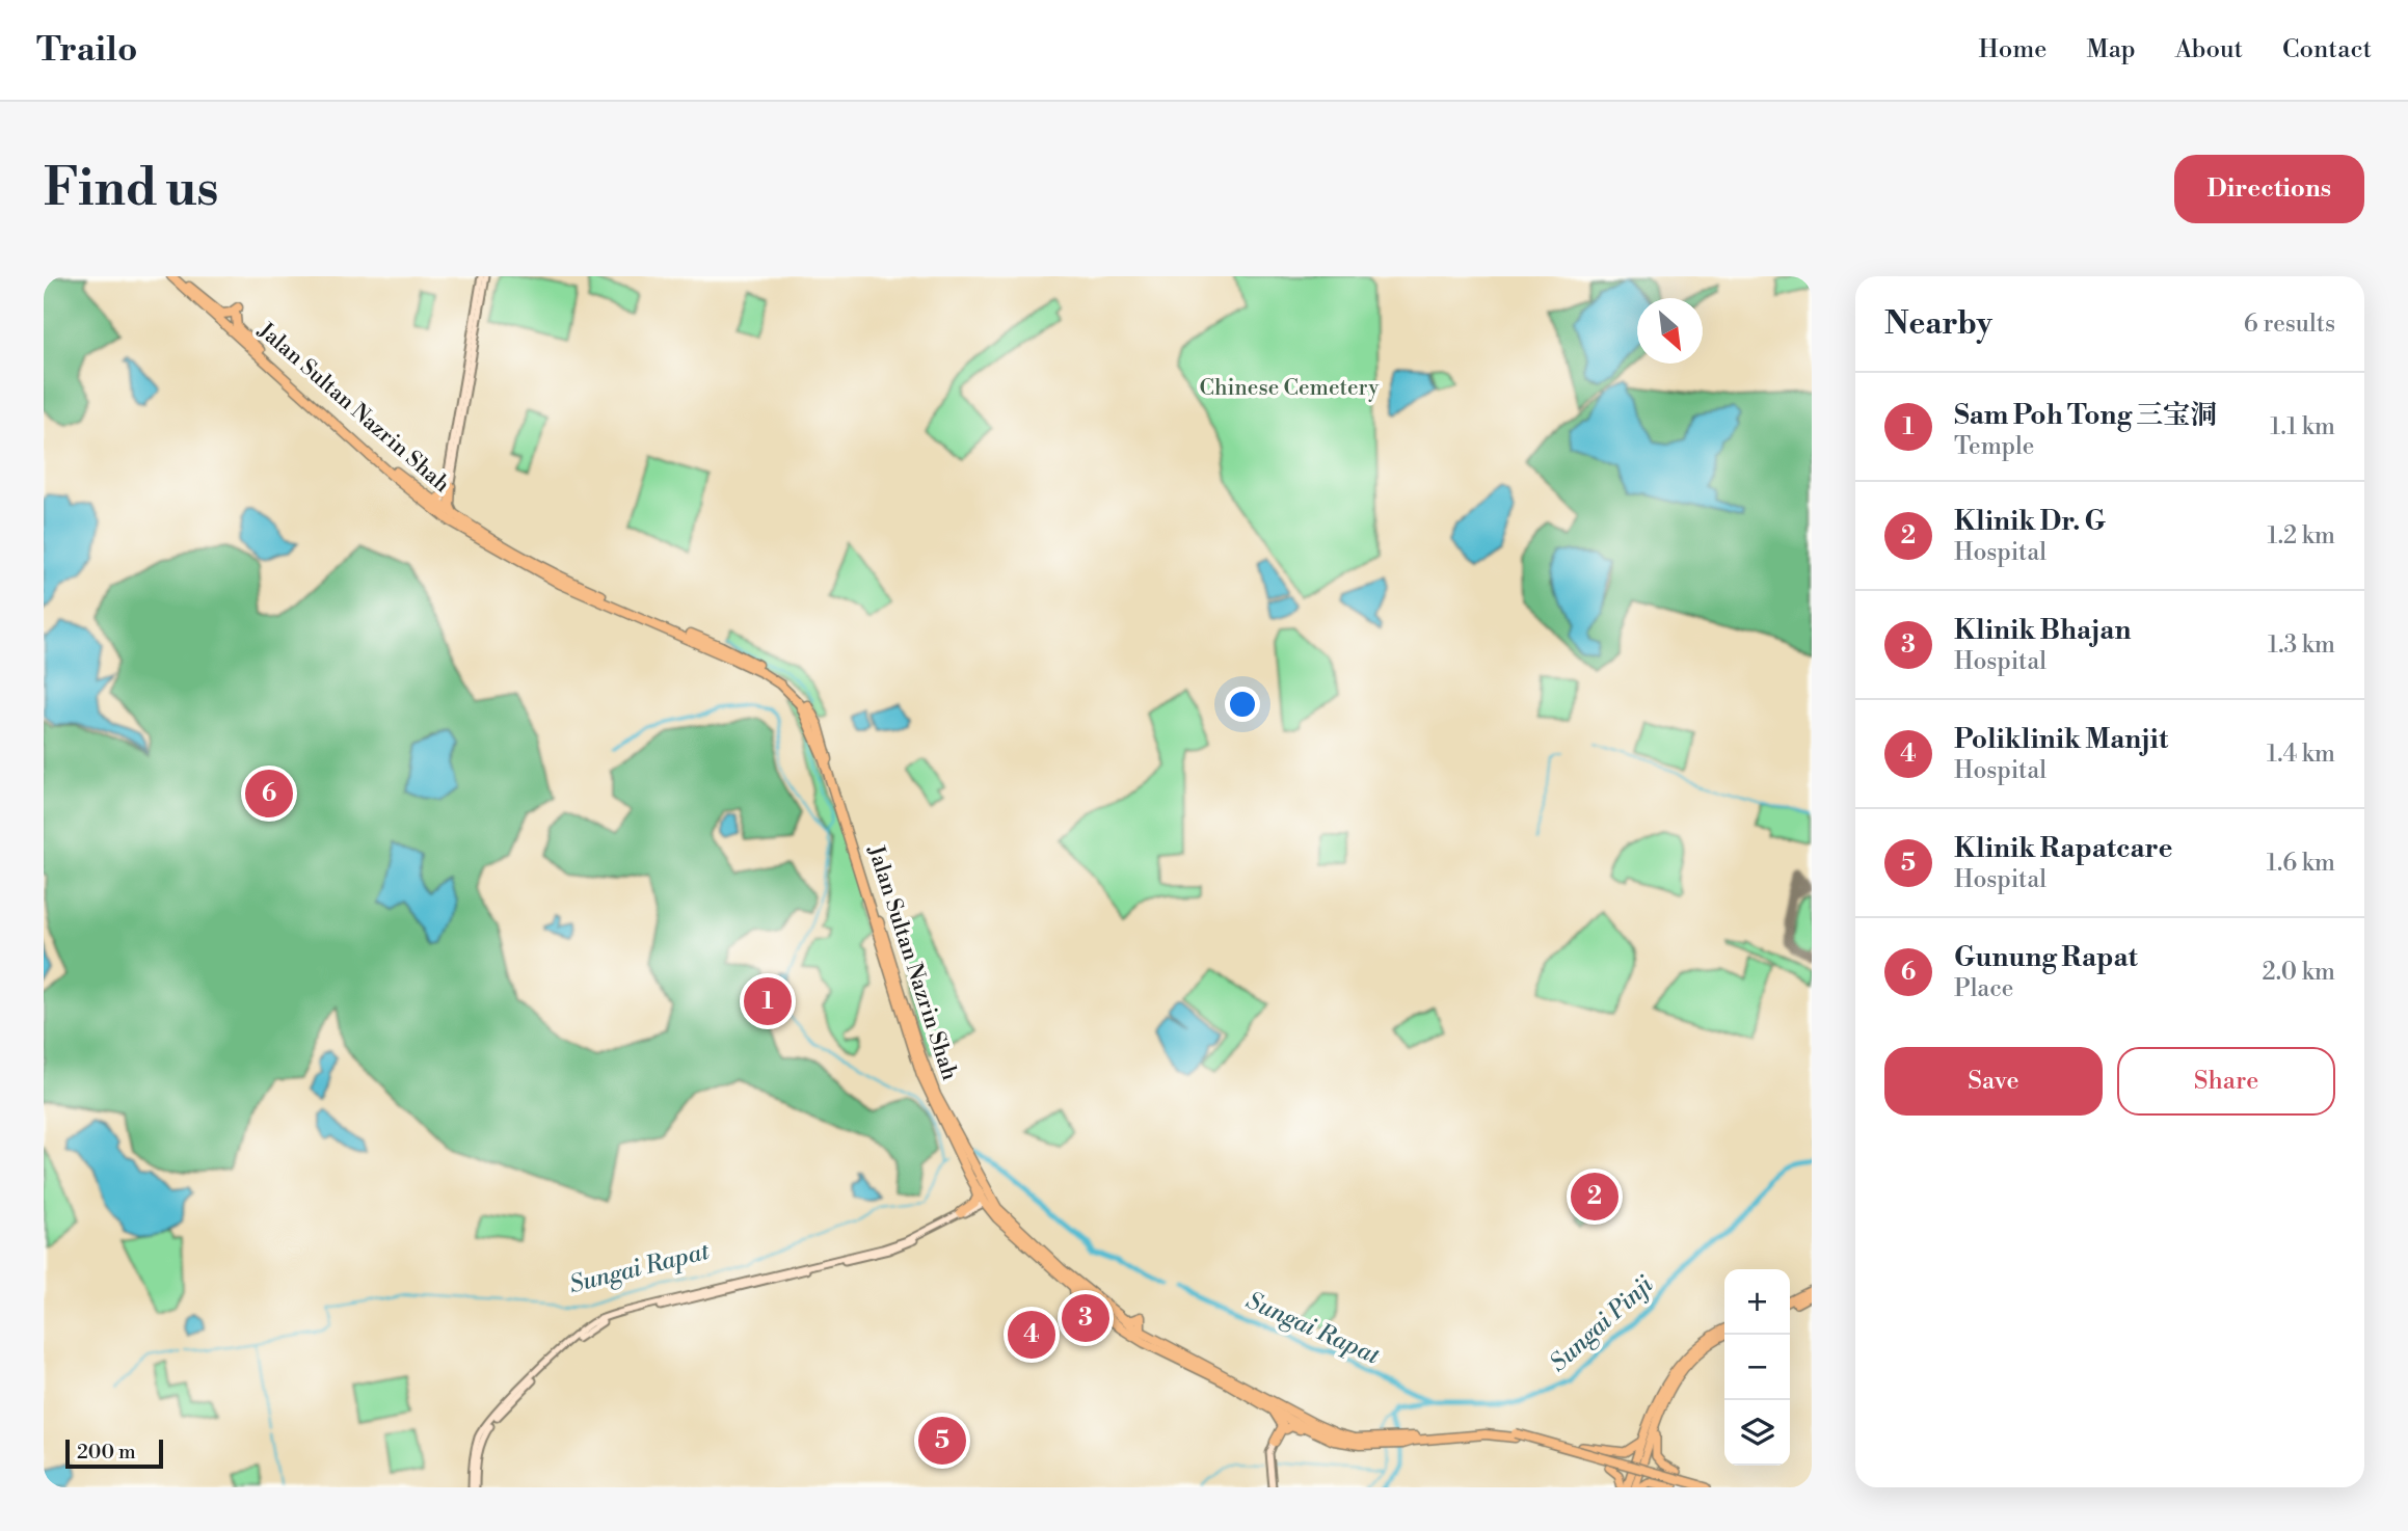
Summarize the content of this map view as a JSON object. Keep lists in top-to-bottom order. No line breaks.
{"streets":{"highway":["Jalan Sultan Nazrin Shah"]},"water":["Sungai Rapat","Sungai Pinji"],"parks":["Chinese Cemetery"],"scale_bar":"200 m","north":"bottom right","page":{"header":"Trailo","nav":["Home","Map","About","Contact"],"buttons":["Directions",["Save","Share"]],"title":"Find us","heading":["Nearby","6 results"],"list":[{"mark":"1","name":"Sam Poh Tong 三宝洞","note":"Temple","value":"1.1 km"},{"mark":"2","name":"Klinik Dr. G","note":"Hospital","value":"1.2 km"},{"mark":"3","name":"Klinik Bhajan","note":"Hospital","value":"1.3 km"},{"mark":"4","name":"Poliklinik Manjit","note":"Hospital","value":"1.4 km"},{"mark":"5","name":"Klinik Rapatcare","note":"Hospital","value":"1.6 km"},{"mark":"6","name":"Gunung Rapat","note":"Place","value":"2.0 km"}],"pins":["6","1","2","3","4","5"],"map_buttons":["+","−"],"scale":"200 m"}}
